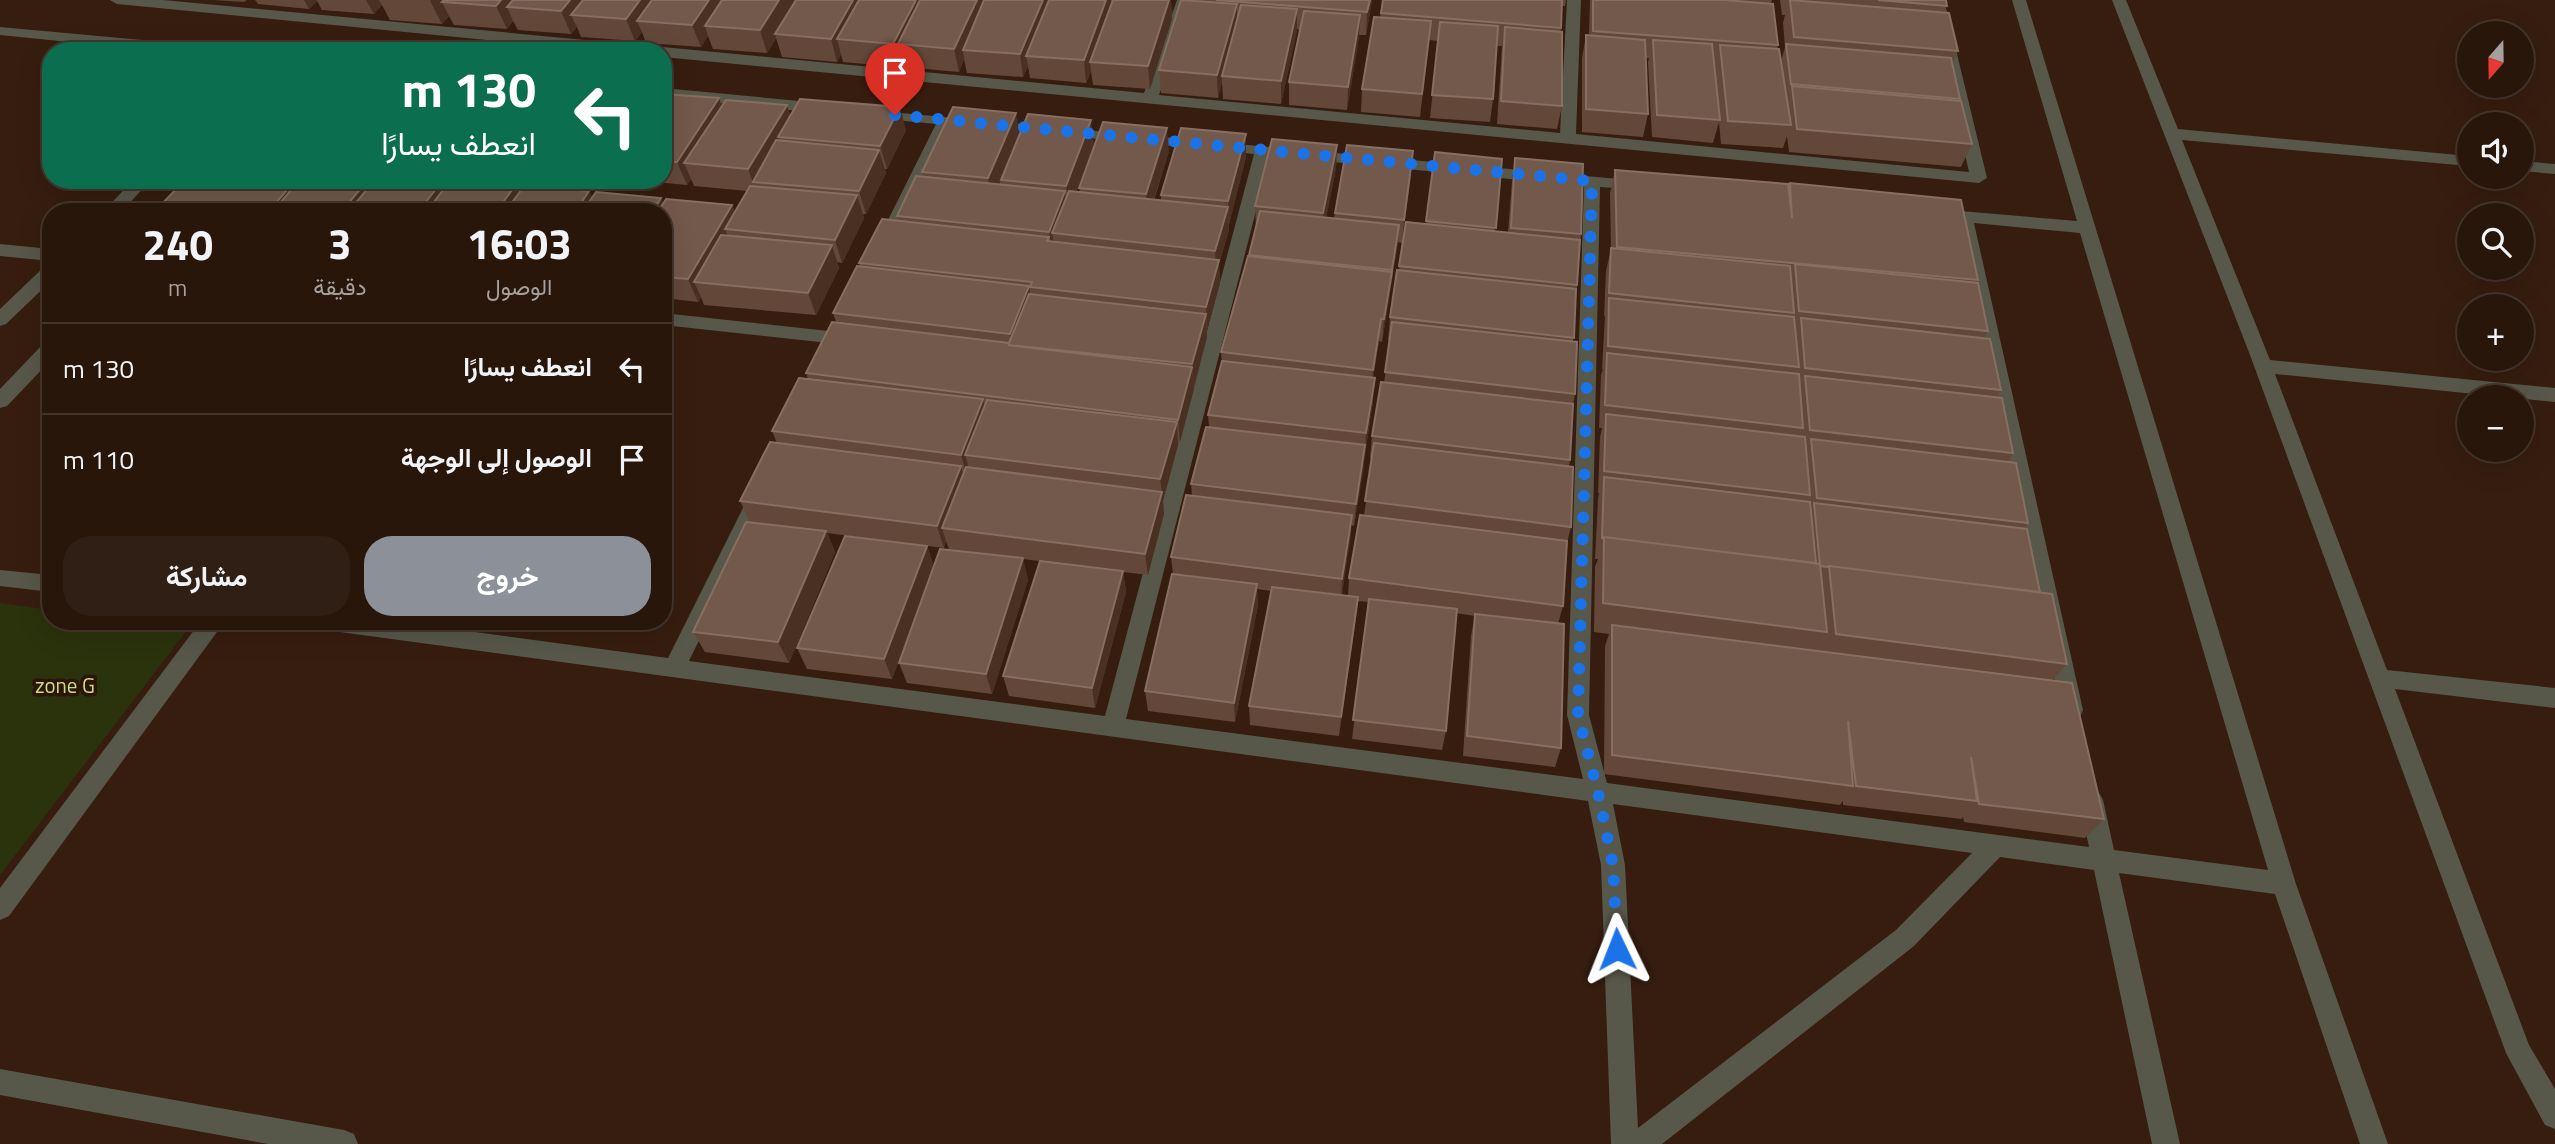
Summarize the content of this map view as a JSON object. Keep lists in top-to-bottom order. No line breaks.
{"parks":["zone G"],"north":"bottom","page":{"map_buttons":["+","−"],"turn":["130 m","انعطف يسارًا"],"eta":["16:03","الوصول","3","دقيقة","240","m"],"list":[{"name":"انعطف يسارًا","value":"130 m"},{"name":"الوصول إلى الوجهة","value":"110 m"}],"buttons":["خروج","مشاركة"]}}
